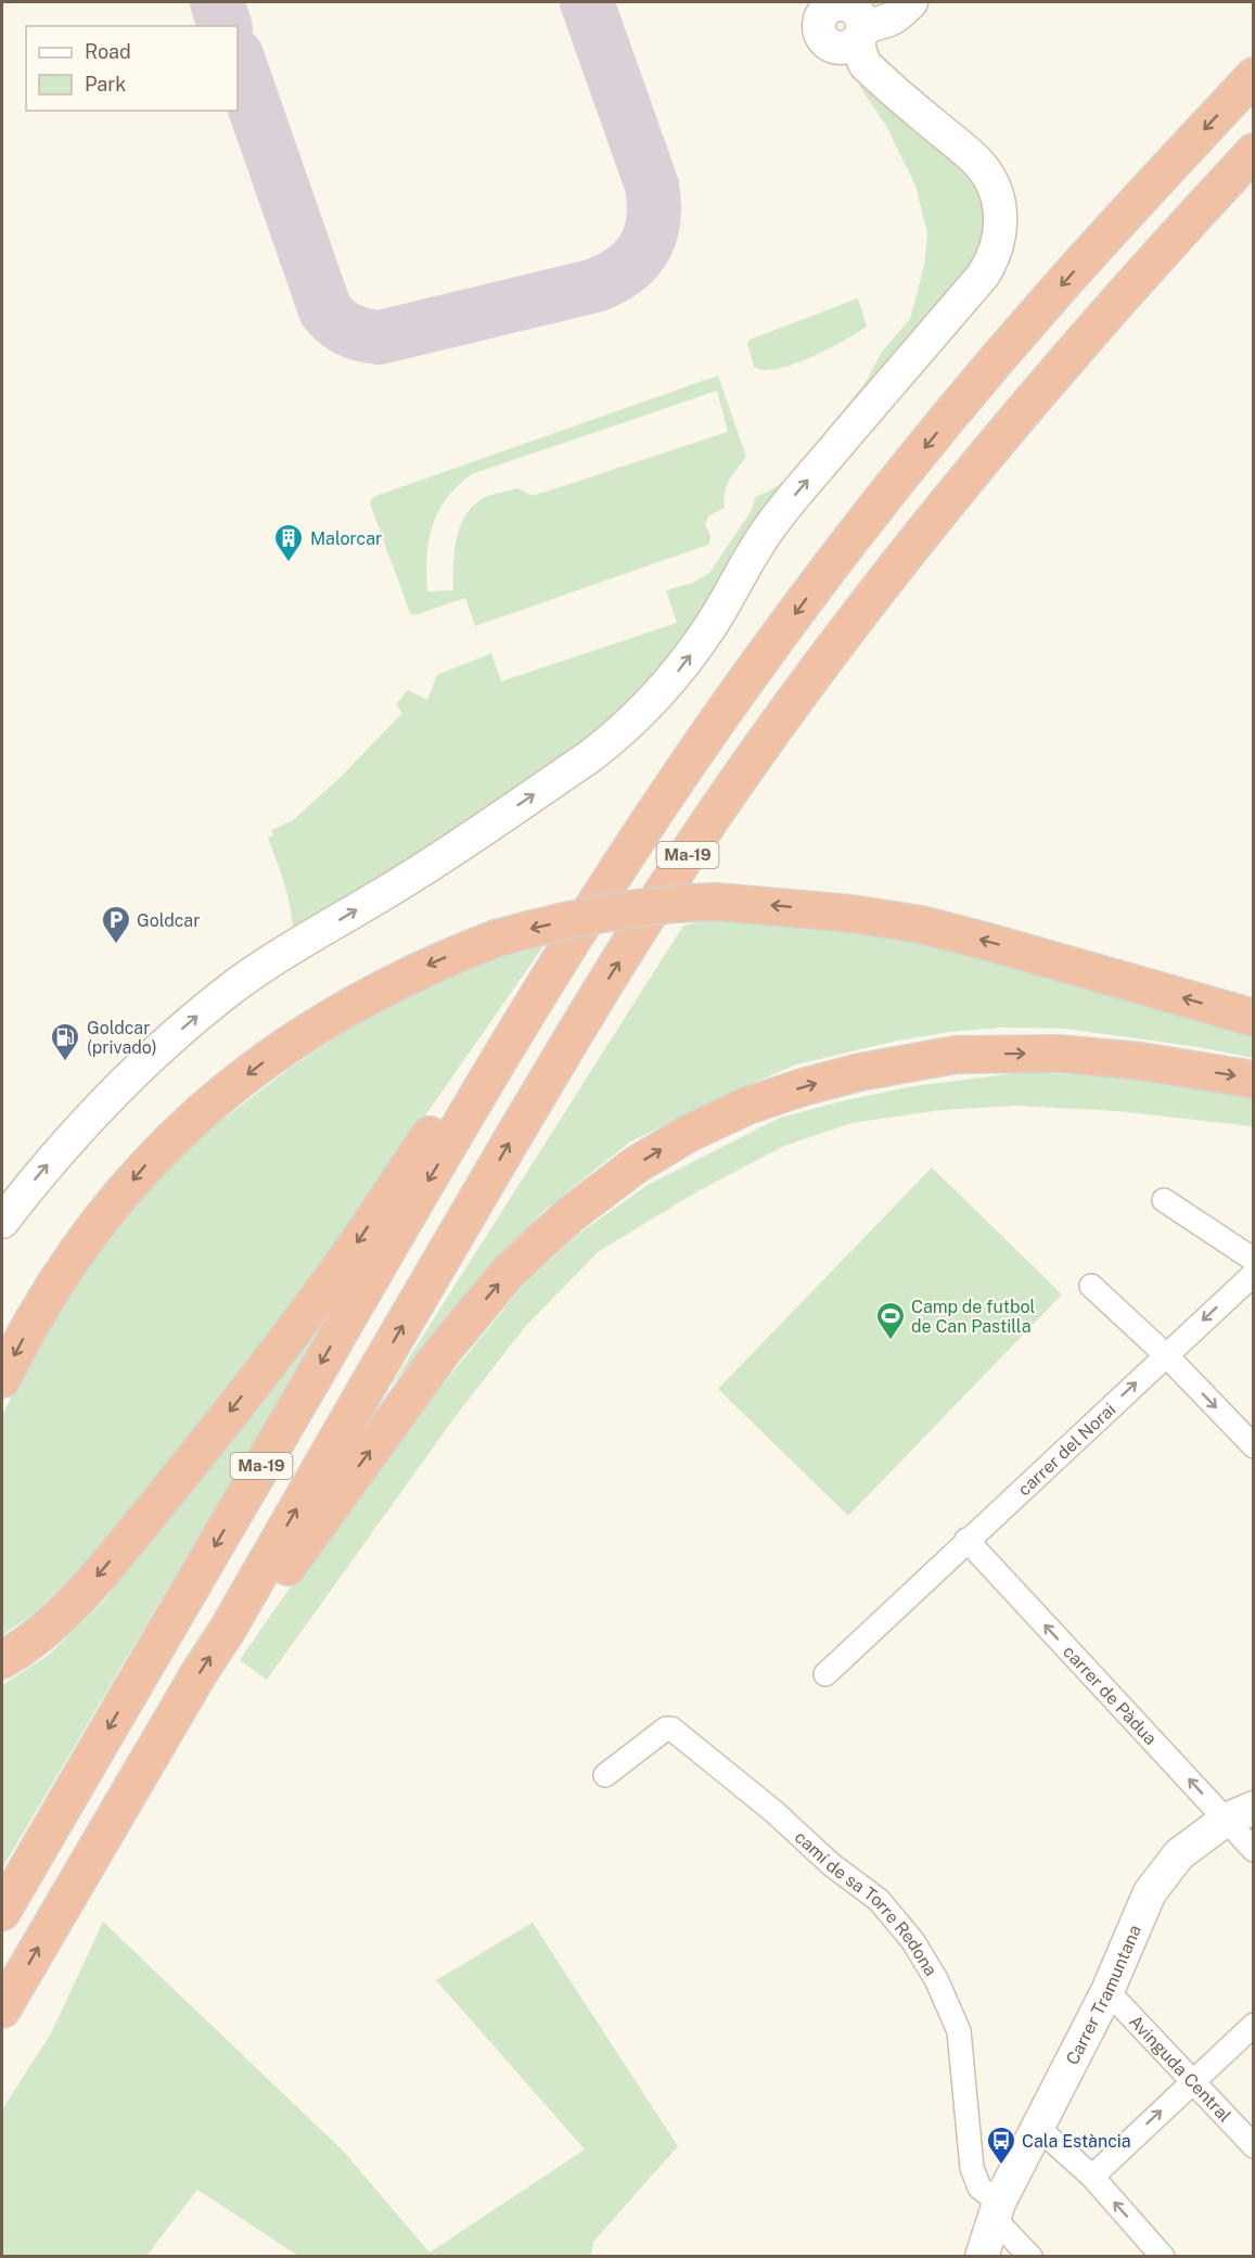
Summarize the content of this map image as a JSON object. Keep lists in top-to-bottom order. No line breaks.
{"streets":{"highway":["Ma-19"],"street":["carrer del Norai","carrer de Pàdua","camí de sa Torre Redona","Carrer Tramuntana","Avinguda Central"]},"crossings":[["carrer del Norai","carrer de Pàdua"],["carrer de Pàdua","Carrer Tramuntana"],["camí de sa Torre Redona","Carrer Tramuntana"],["Carrer Tramuntana","Avinguda Central"]],"one_way":["carrer del Norai","carrer de Pàdua"],"places":{"building":["Malorcar"],"parking":["Goldcar"],"fuel station":["Goldcar (privado)"],"sports":["Camp de futbol de Can Pastilla"],"bus stop":["Cala Estància"]},"legend":["Road","Park"]}
